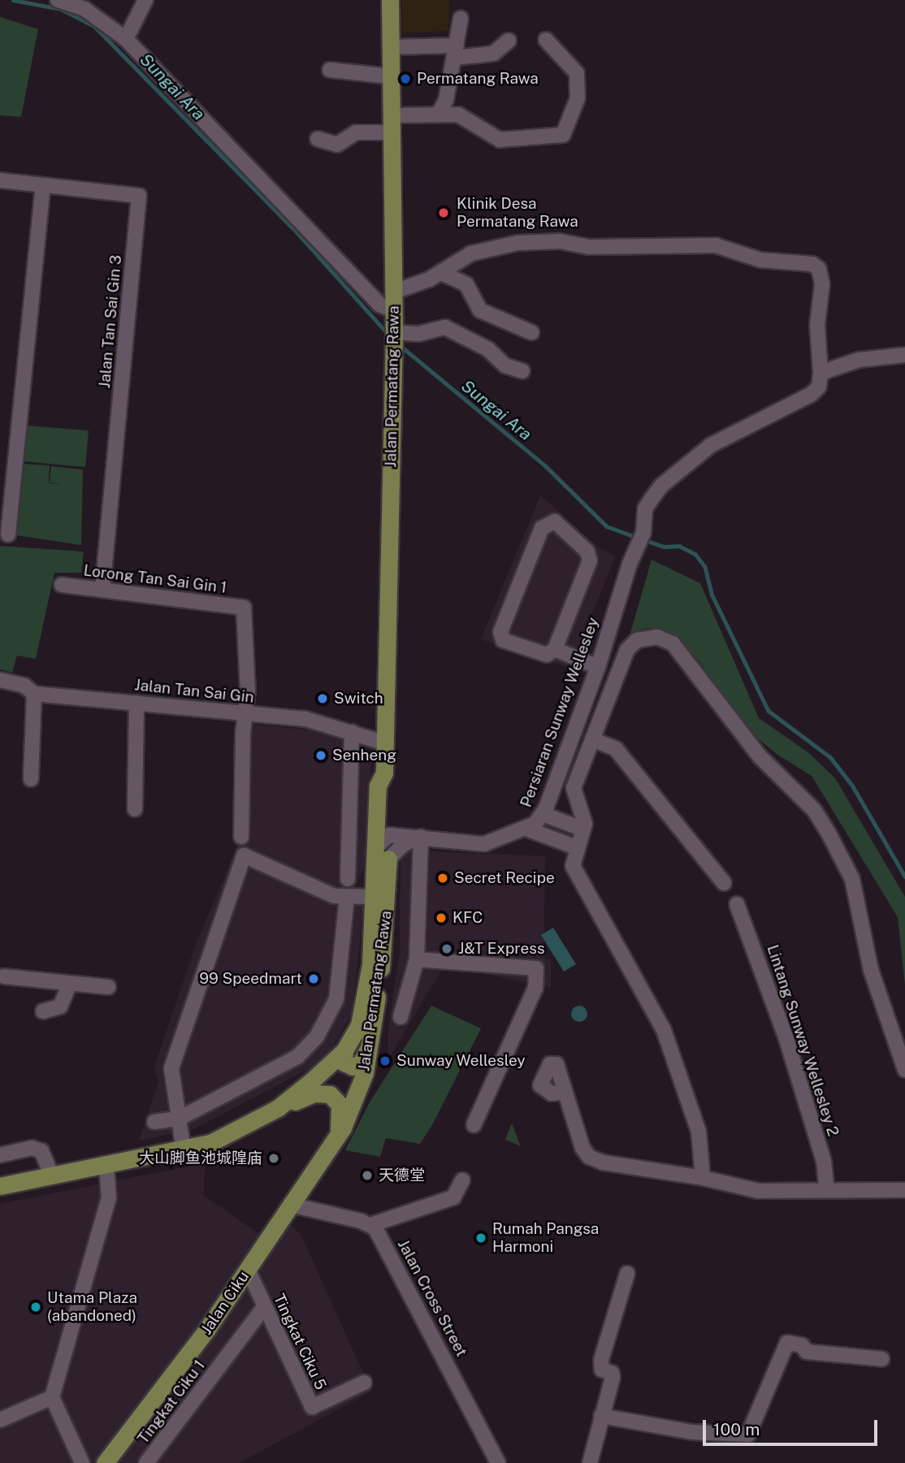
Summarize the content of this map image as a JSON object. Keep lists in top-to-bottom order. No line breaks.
{"streets":{"main road":["Jalan Permatang Rawa","Jalan Ciku"],"street":["Jalan Tan Sai Gin 3","Lorong Tan Sai Gin 1","Jalan Tan Sai Gin","Persiaran Sunway Wellesley","Lintang Sunway Wellesley 2","Jalan Cross Street","Tingkat Ciku 5","Tingkat Ciku 1"]},"crossings":[["Jalan Tan Sai Gin 3","Lorong Tan Sai Gin 1"],["Jalan Permatang Rawa","Jalan Tan Sai Gin"],["Jalan Permatang Rawa","Persiaran Sunway Wellesley"],["Jalan Permatang Rawa","Jalan Ciku"],["Lorong Tan Sai Gin 1","Jalan Tan Sai Gin"],["Jalan Ciku","Tingkat Ciku 5"],["Tingkat Ciku 5","Tingkat Ciku 1"]],"water":["Sungai Ara"],"places":["Permatang Rawa","Klinik Desa Permatang Rawa","Switch","Senheng","Secret Recipe","KFC","J&T Express","99 Speedmart","Sunway Wellesley","大山脚鱼池城隍庙","天德堂","Rumah Pangsa Harmoni","Utama Plaza (abandoned)"],"scale_bar":"100 m"}
